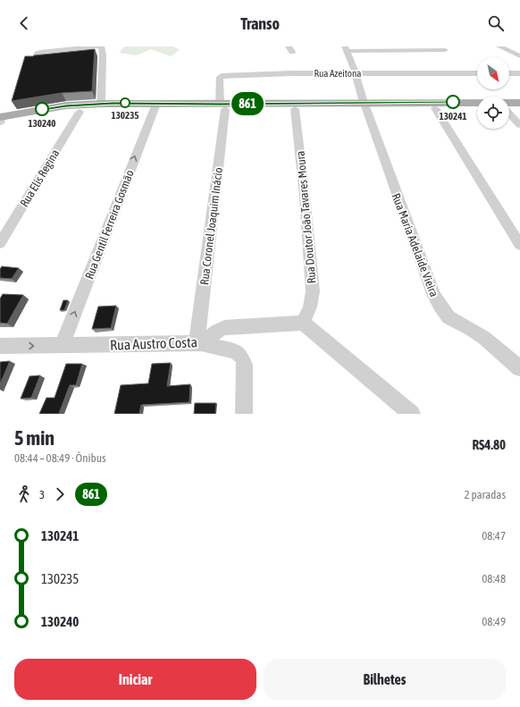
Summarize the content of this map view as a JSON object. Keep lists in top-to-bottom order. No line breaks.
{"streets":{"street":["Rua Azeitona","Rua Elis Regina","Rua Doutor João Tavares Moura","Rua Gentil Ferreira Gosmão","Rua Coronel Joaquim Inácio","Rua Maria Adelaide Vieira","Rua Austro Costa"]},"crossings":[["Rua Azeitona","Rua Coronel Joaquim Inácio"],["Rua Azeitona","Rua Maria Adelaide Vieira"],["Rua Doutor João Tavares Moura","Rua Austro Costa"],["Rua Gentil Ferreira Gosmão","Rua Austro Costa"],["Rua Coronel Joaquim Inácio","Rua Austro Costa"]],"one_way":["Rua Gentil Ferreira Gosmão"],"places":["130241","130235","130240"],"lines":["bus line 861"],"north":"bottom right","page":{"header":"Transo","on_map":"861","heading":["5 min","08:44 – 08:49 · Ônibus","R$4.80"],"legs":["3","861","2 paradas"],"list":[{"name":"130241","value":"08:47"},{"name":"130235","value":"08:48"},{"name":"130240","value":"08:49"}],"buttons":["Iniciar","Bilhetes"]}}
